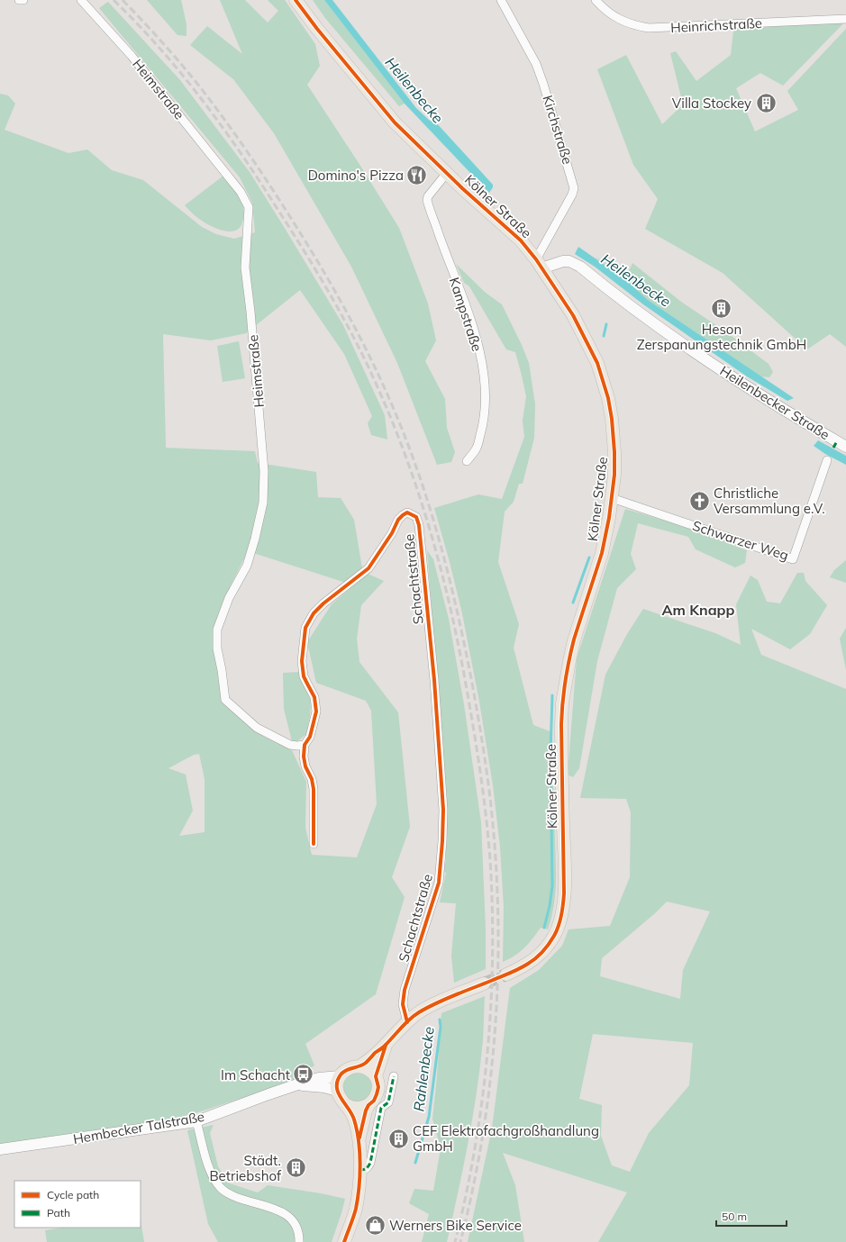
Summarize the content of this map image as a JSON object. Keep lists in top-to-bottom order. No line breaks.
{"streets":{"main road":["Kölner Straße"],"street":["Heinrichstraße","Heimstraße","Kirchstraße","Kampstraße","Heilenbecker Straße","Schwarzer Weg","Schachtstraße","Hembecker Talstraße"]},"crossings":[["Heimstraße","Schachtstraße"],["Kirchstraße","Kölner Straße"],["Kirchstraße","Heilenbecker Straße"],["Kölner Straße","Kampstraße"],["Kölner Straße","Heilenbecker Straße"],["Kölner Straße","Schwarzer Weg"]],"districts":["Am Knapp"],"water":["Heilenbecke","Rahlenbecke"],"places":{"building":["Villa Stockey","Heson Zerspanungstechnik GmbH","CEF Elektrofachgroßhandlung GmbH","Städt. Betriebshof"],"restaurant":["Domino's Pizza"],"church":["Christliche Versammlung e.V."],"bus stop":["Im Schacht"],"shop":["Werners Bike Service"]},"legend":["Cycle path","Path"],"scale_bar":"50 m"}
